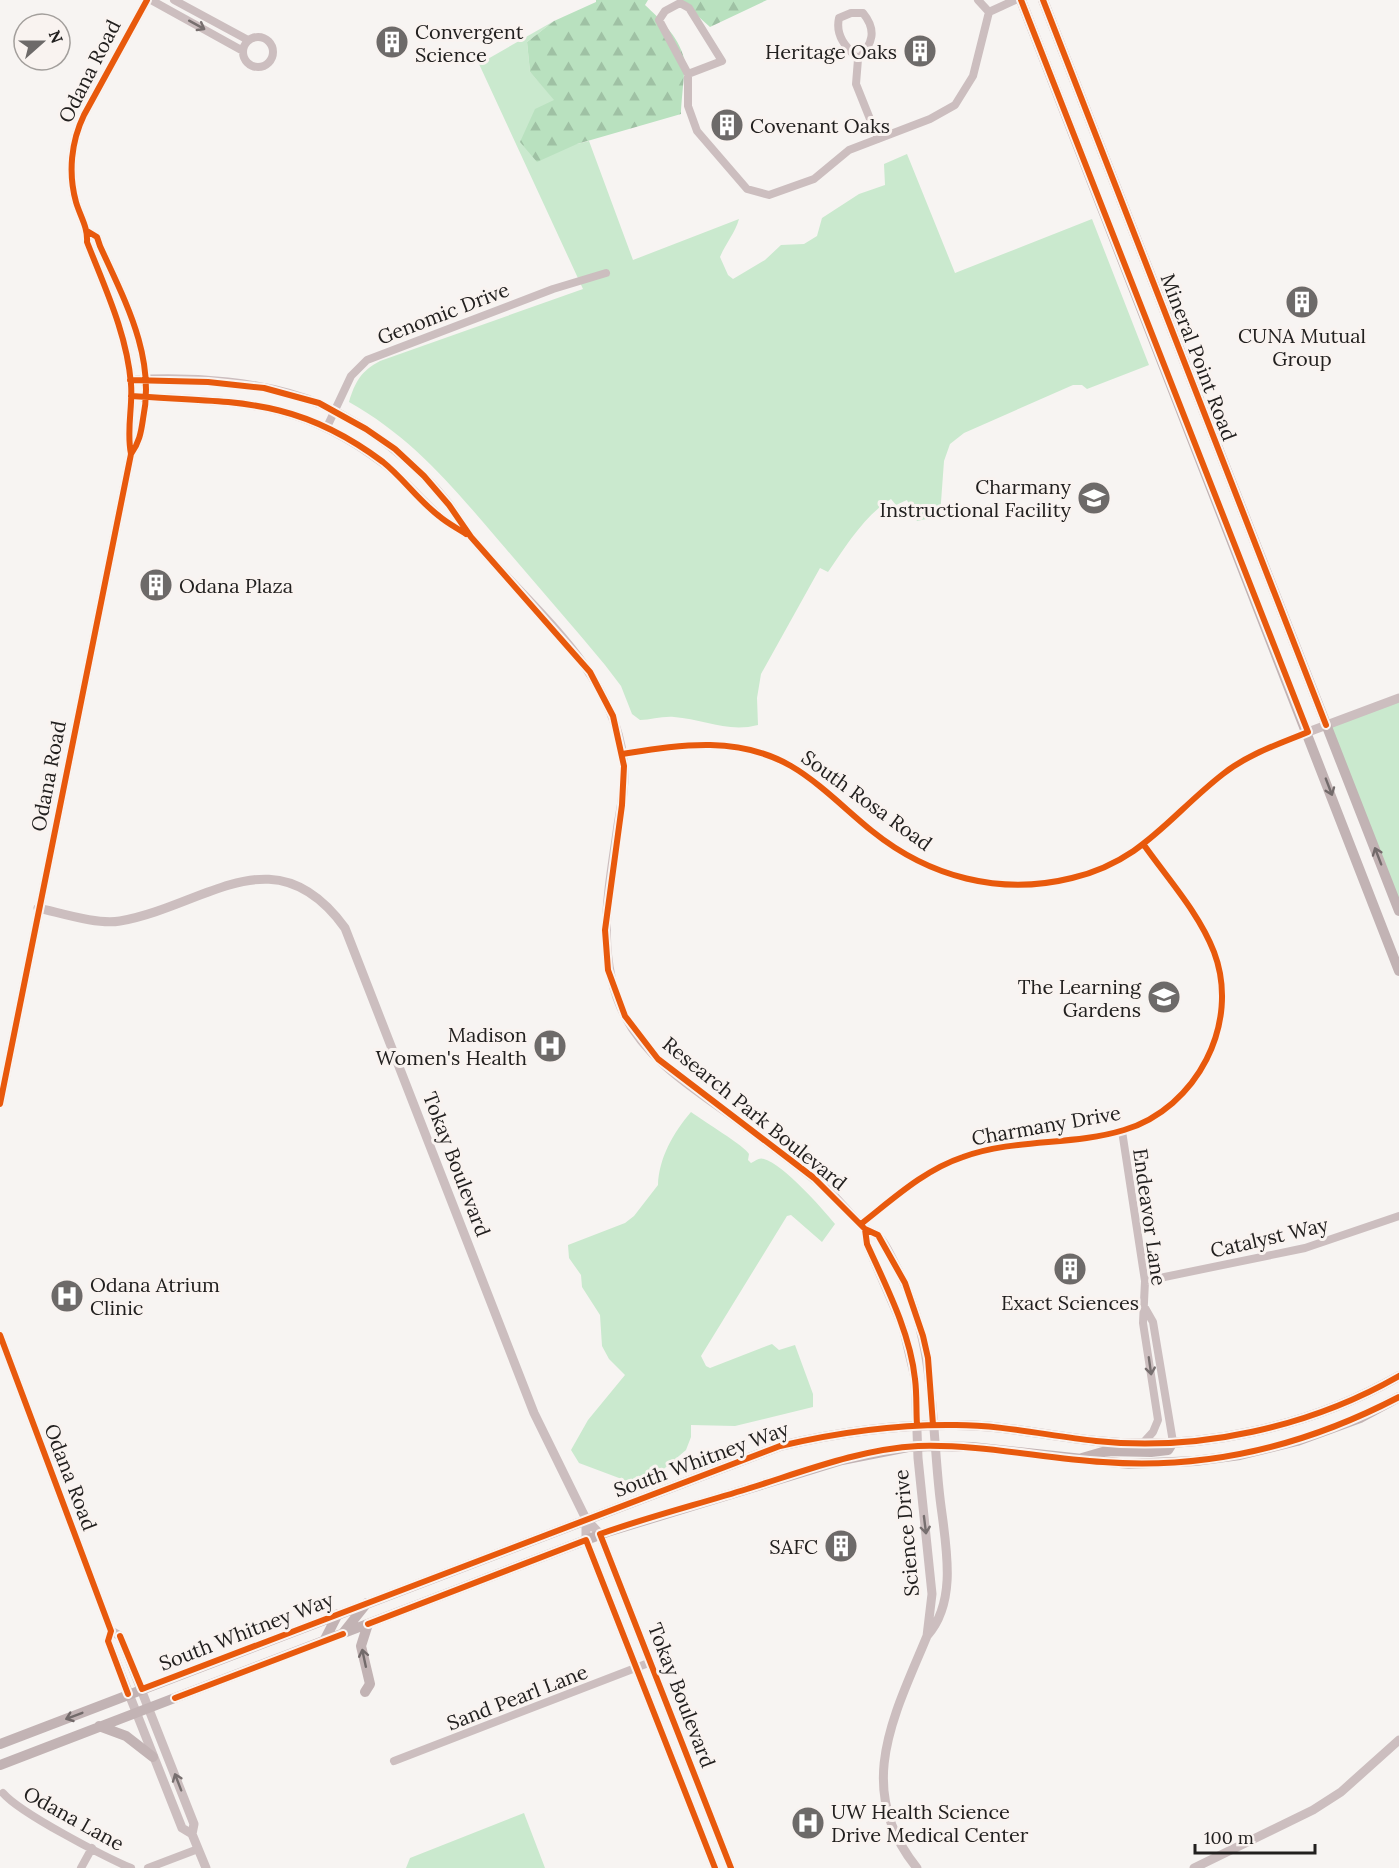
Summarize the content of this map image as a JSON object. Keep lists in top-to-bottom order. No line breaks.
{"streets":{"main road":["Mineral Point Road","South Whitney Way"],"street":["Odana Road","Genomic Drive","South Rosa Road","Research Park Boulevard","Charmany Drive","Tokay Boulevard","Endeavor Lane","Catalyst Way","Science Drive","Sand Pearl Lane","Odana Lane"]},"crossings":[["Odana Road","Research Park Boulevard"],["Odana Road","Tokay Boulevard"],["Odana Road","South Whitney Way"],["Genomic Drive","Research Park Boulevard"],["Mineral Point Road","South Rosa Road"],["South Rosa Road","Research Park Boulevard"],["South Rosa Road","Charmany Drive"],["Research Park Boulevard","Charmany Drive"],["Research Park Boulevard","South Whitney Way"],["Research Park Boulevard","Science Drive"],["Charmany Drive","Endeavor Lane"],["Tokay Boulevard","South Whitney Way"],["Tokay Boulevard","Sand Pearl Lane"],["Endeavor Lane","Catalyst Way"],["Endeavor Lane","South Whitney Way"],["South Whitney Way","Science Drive"]],"places":{"building":["Convergent Science","Heritage Oaks","Covenant Oaks","CUNA Mutual Group","Odana Plaza","Exact Sciences","SAFC"],"school or university":["Charmany Instructional Facility","The Learning Gardens"],"hospital":["Madison Women's Health","Odana Atrium Clinic","UW Health Science Drive Medical Center"]},"scale_bar":"100 m","north":"right"}
